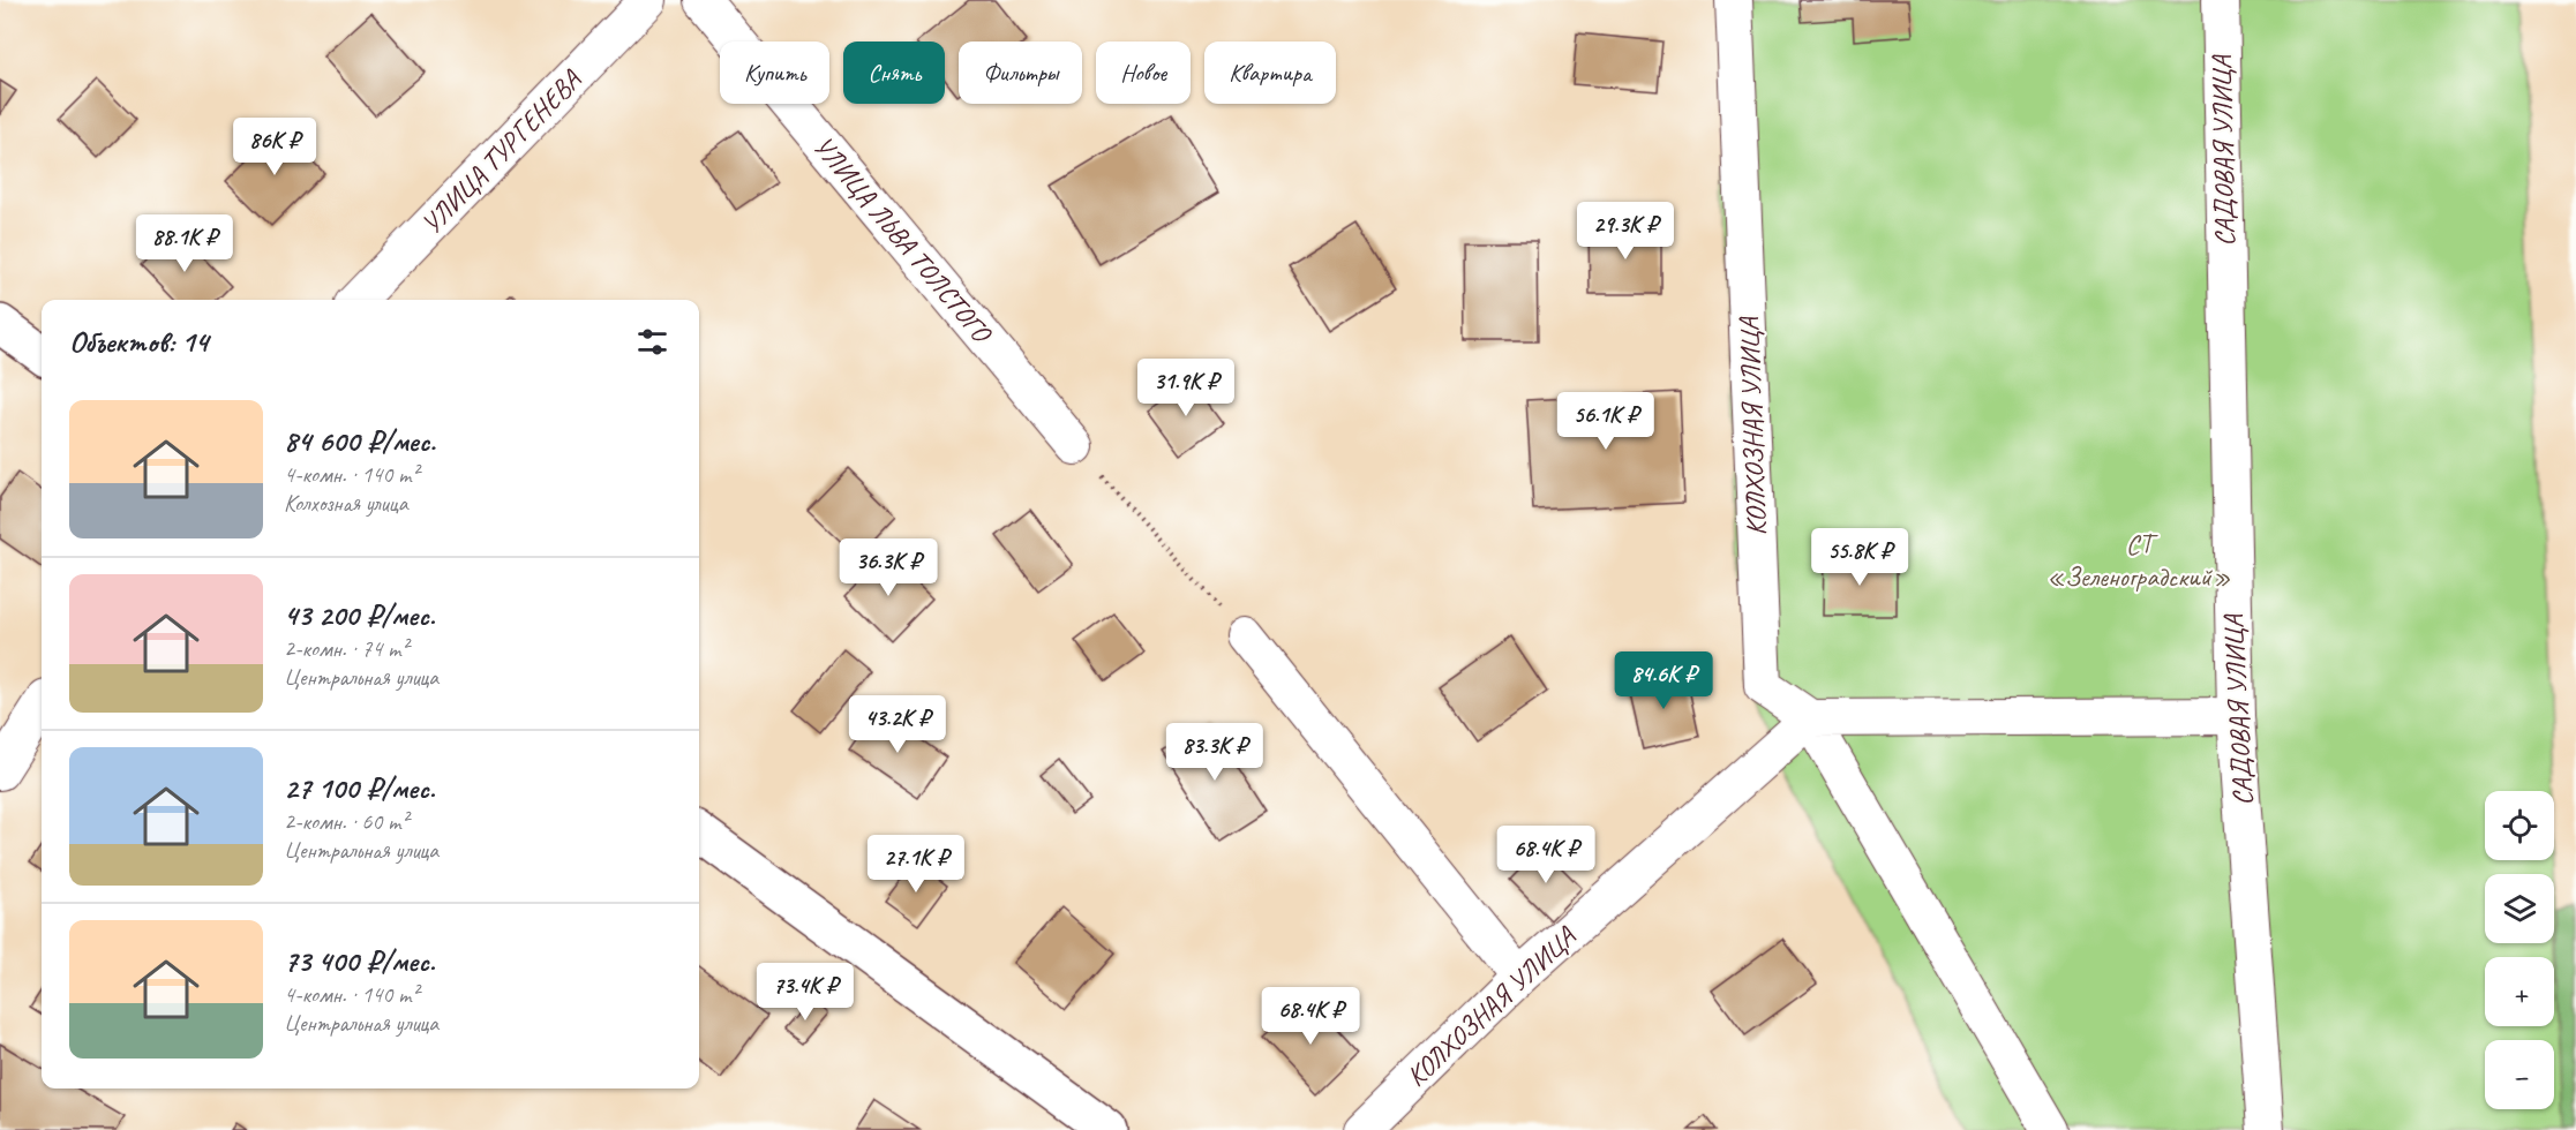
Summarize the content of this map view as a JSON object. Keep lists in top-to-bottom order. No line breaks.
{"streets":{"street":["САДОВАЯ УЛИЦА","УЛИЦА ТУРГЕНЕВА","УЛИЦА ЛЬВА ТОЛСТОГО","КОЛХОЗНАЯ УЛИЦА"]},"parks":["СТ «Зеленоградский»"],"page":{"chip":["Купить","Снять","Фильтры","Новое","Квартира"],"price":["86K ₽","29.3K ₽","88.1K ₽","31.9K ₽","56.1K ₽","55.8K ₽","36.3K ₽","84.6K ₽","43.2K ₽","83.3K ₽","68.4K ₽","27.1K ₽","73.4K ₽","68.4K ₽"],"heading":"Объектов: 14","list":[{"name":"84 600 ₽/мес.","note":"4-комн. · 140 m² · Колхозная улица"},{"name":"43 200 ₽/мес.","note":"2-комн. · 74 m² · Центральная улица"},{"name":"27 100 ₽/мес.","note":"2-комн. · 60 m² · Центральная улица"},{"name":"73 400 ₽/мес.","note":"4-комн. · 140 m² · Центральная улица"}],"map_buttons":["+","−"]}}
